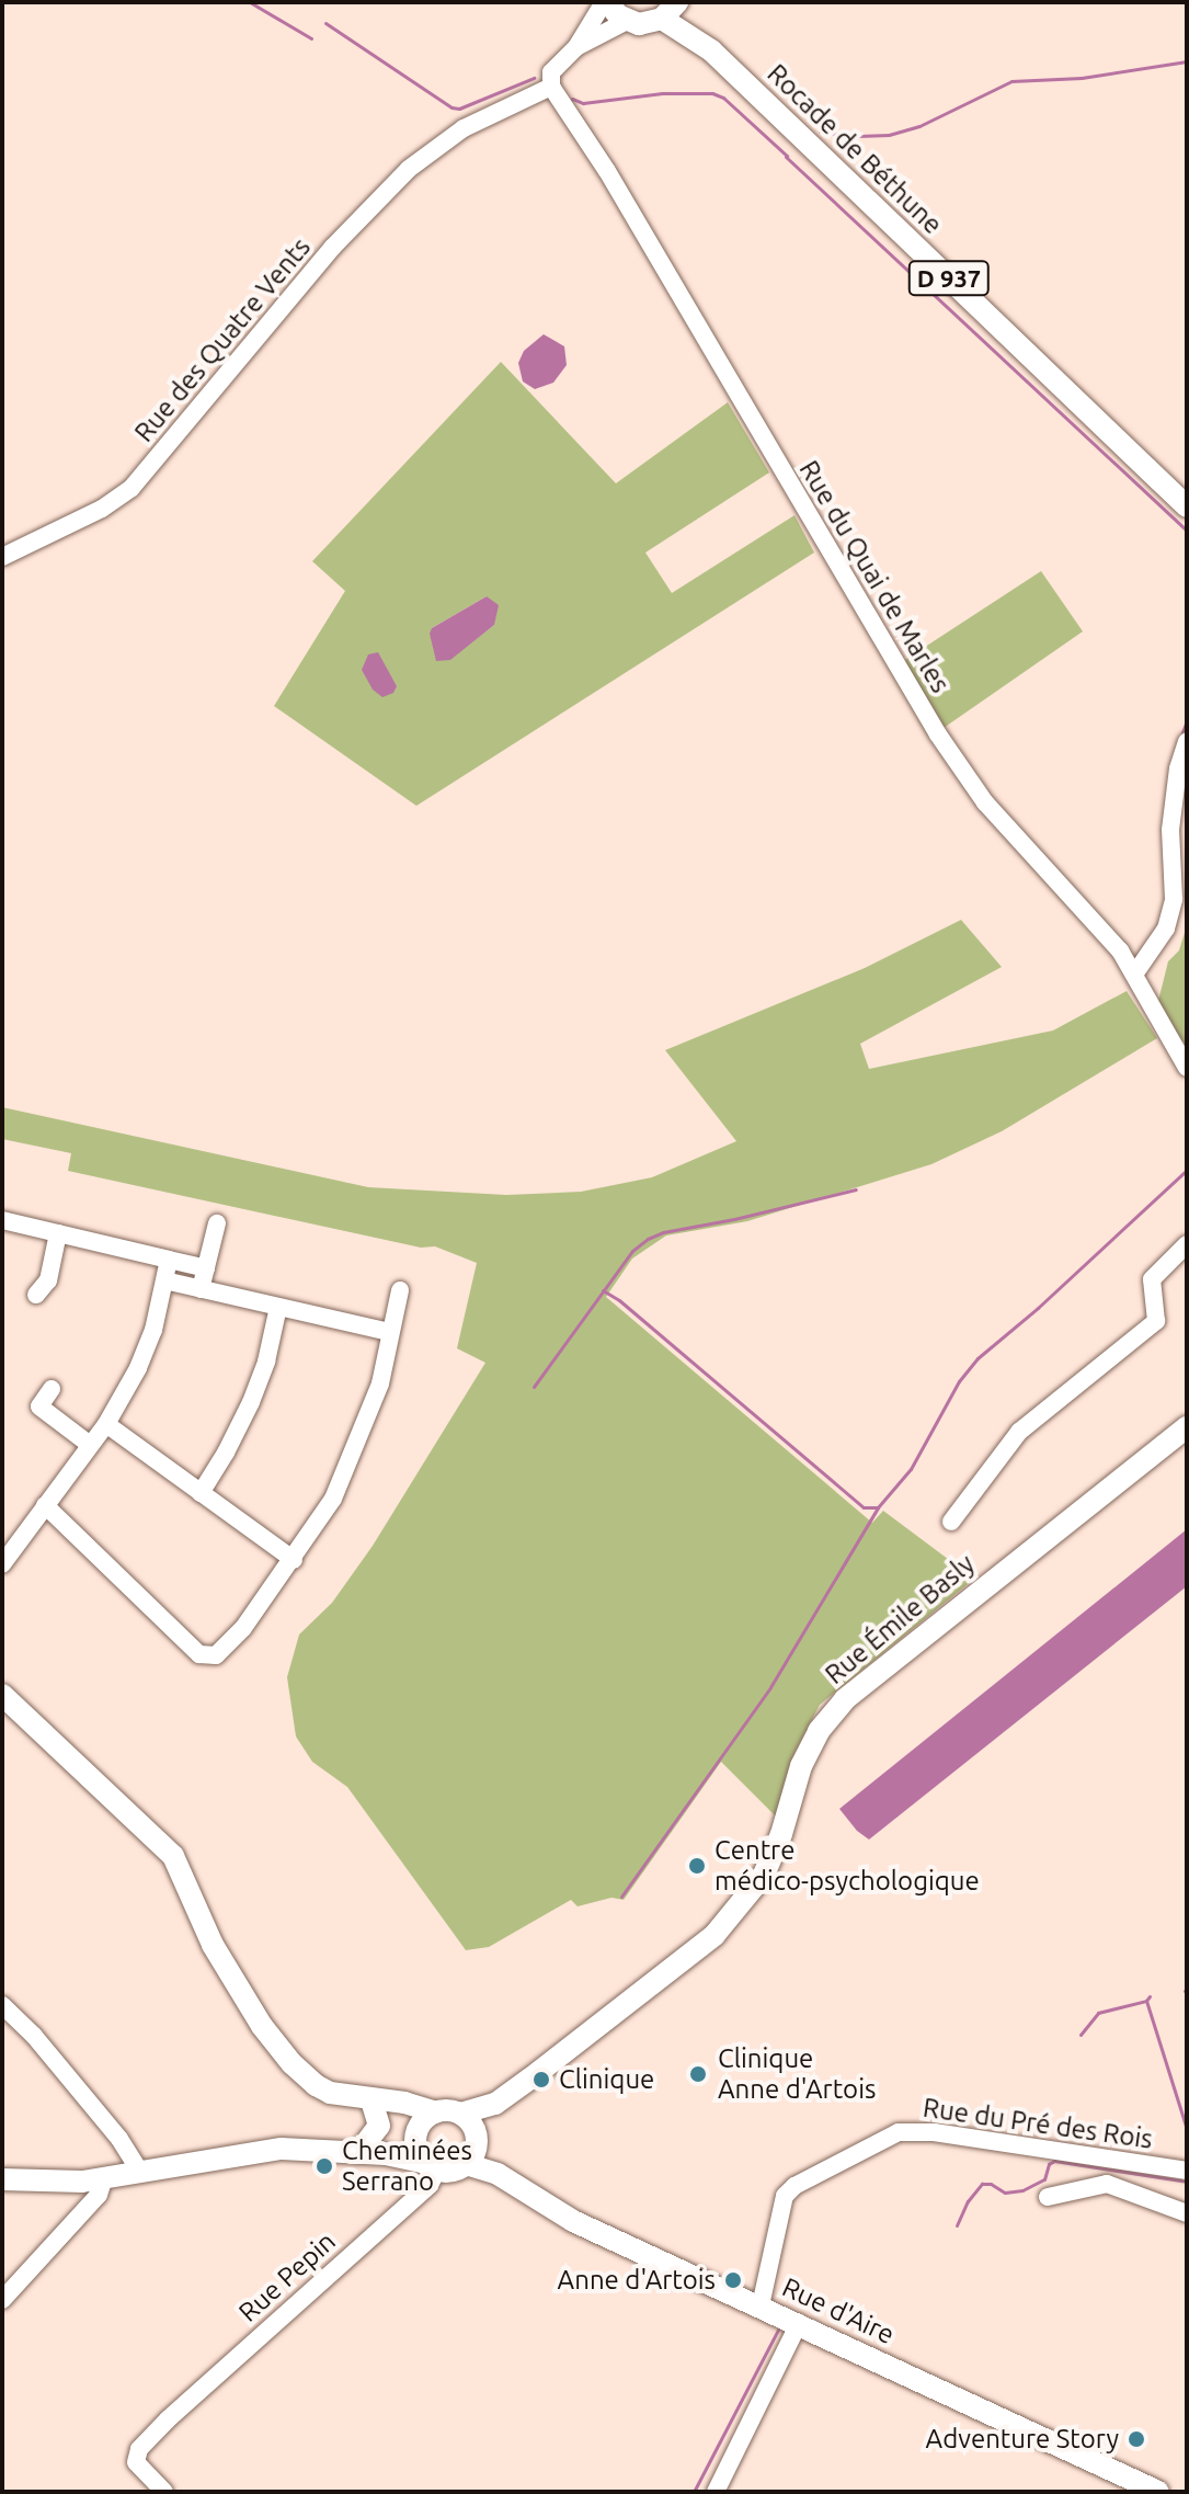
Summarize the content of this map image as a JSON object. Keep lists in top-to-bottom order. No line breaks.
{"streets":{"main road":["Rocade de Béthune","D 937","Rue Émile Basly","Rue d'Aire"],"street":["Rue des Quatre Vents","Rue du Quai de Marles","Rue du Pré des Rois","Rue Pepin"]},"crossings":[["Rue des Quatre Vents","Rue du Quai de Marles"],["Rue Émile Basly","Rue Pepin"],["Rue Émile Basly","Rue d'Aire"],["Rue du Pré des Rois","Rue d'Aire"],["Rue Pepin","Rue d'Aire"]],"places":["Centre médico-psychologique","Clinique Anne d'Artois","Clinique","Cheminées Serrano","Anne d'Artois","Adventure Story"]}
